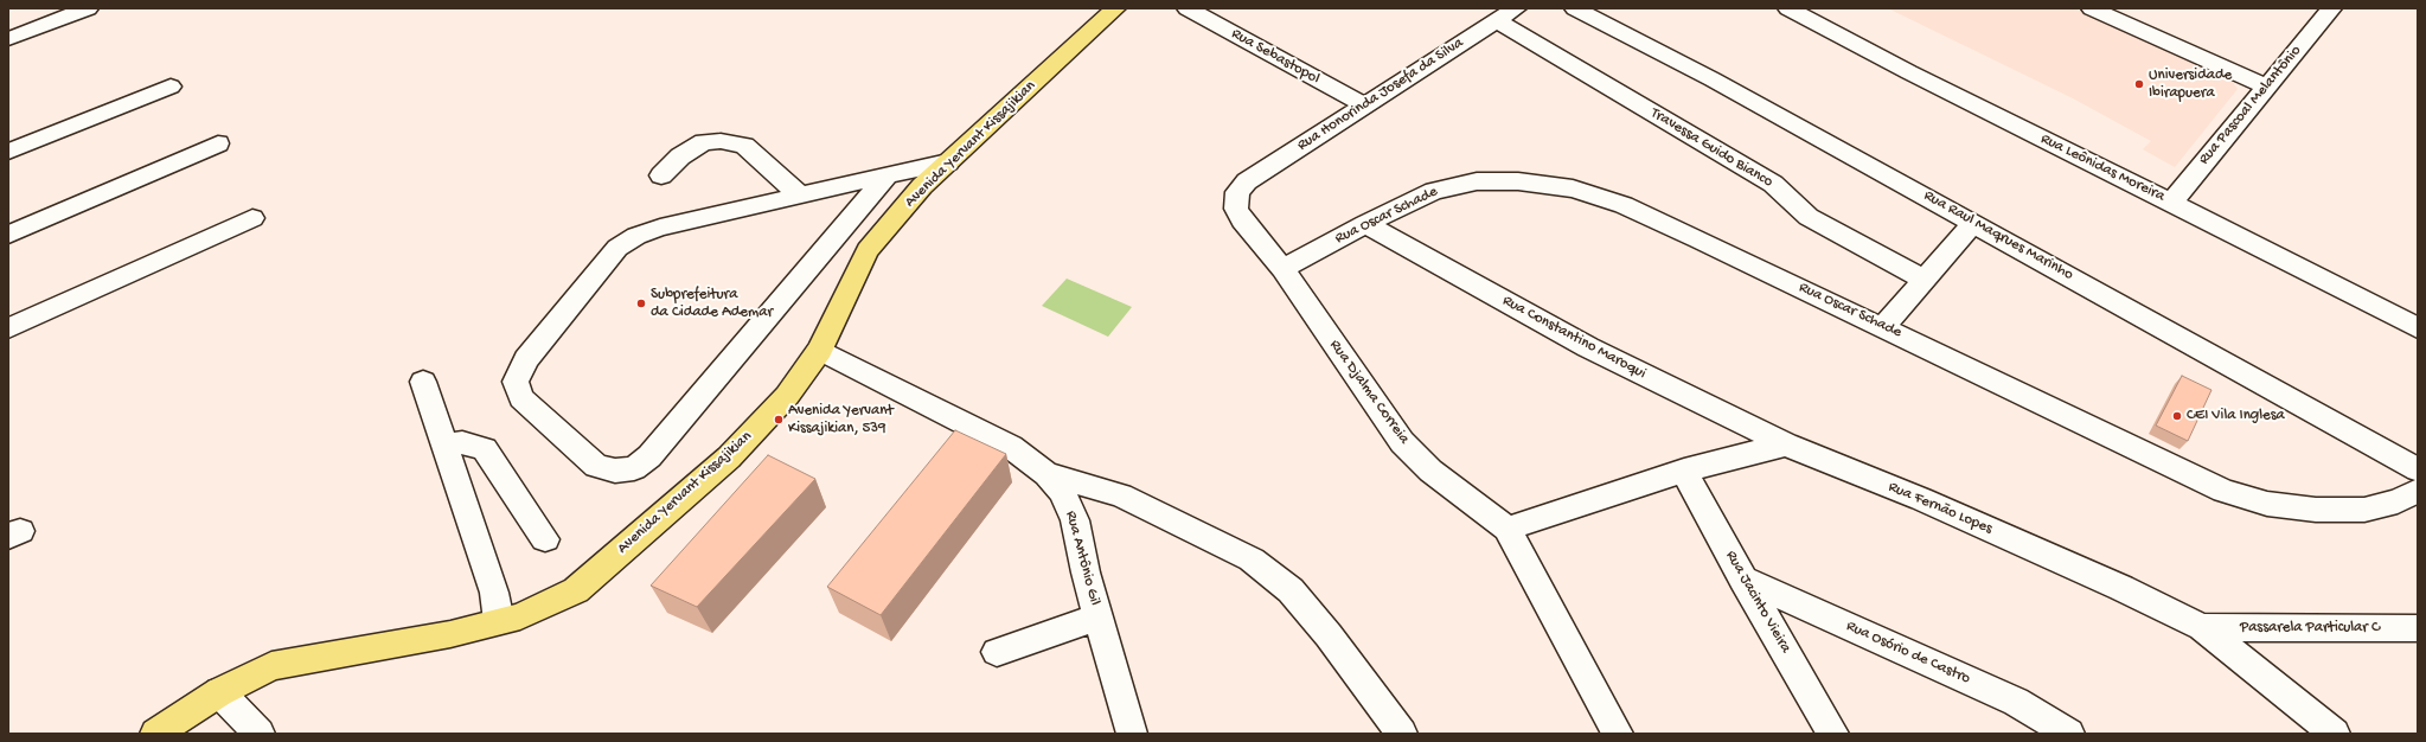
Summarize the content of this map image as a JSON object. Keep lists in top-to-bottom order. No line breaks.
{"streets":{"main road":["Avenida Yervant Kissajikian"],"street":["Rua Sebastopol","Rua Honorinda Josefa da Silva","Rua Pascoal Melantônio","Travessa Guido Bianco","Rua Leônidas Moreira","Rua Oscar Schade","Rua Raul Maqrues Marinho","Rua Constantino Maroqui","Rua Djalma Correia","Rua Fernão Lopes","Rua Antônio Gil","Rua Jacinto Vieira","Passarela Particular C","Rua Osório de Castro"]},"crossings":[["Rua Sebastopol","Rua Honorinda Josefa da Silva"],["Rua Honorinda Josefa da Silva","Travessa Guido Bianco"],["Rua Honorinda Josefa da Silva","Rua Djalma Correia"],["Rua Pascoal Melantônio","Rua Leônidas Moreira"],["Avenida Yervant Kissajikian","Rua Antônio Gil"],["Rua Oscar Schade","Rua Constantino Maroqui"],["Rua Oscar Schade","Rua Djalma Correia"],["Rua Constantino Maroqui","Rua Fernão Lopes"],["Rua Fernão Lopes","Passarela Particular C"],["Rua Jacinto Vieira","Rua Osório de Castro"]],"places":["Universidade Ibirapuera","Subprefeitura da Cidade Ademar","CEI Vila Inglesa","Avenida Yervant Kissajikian, 539"]}
